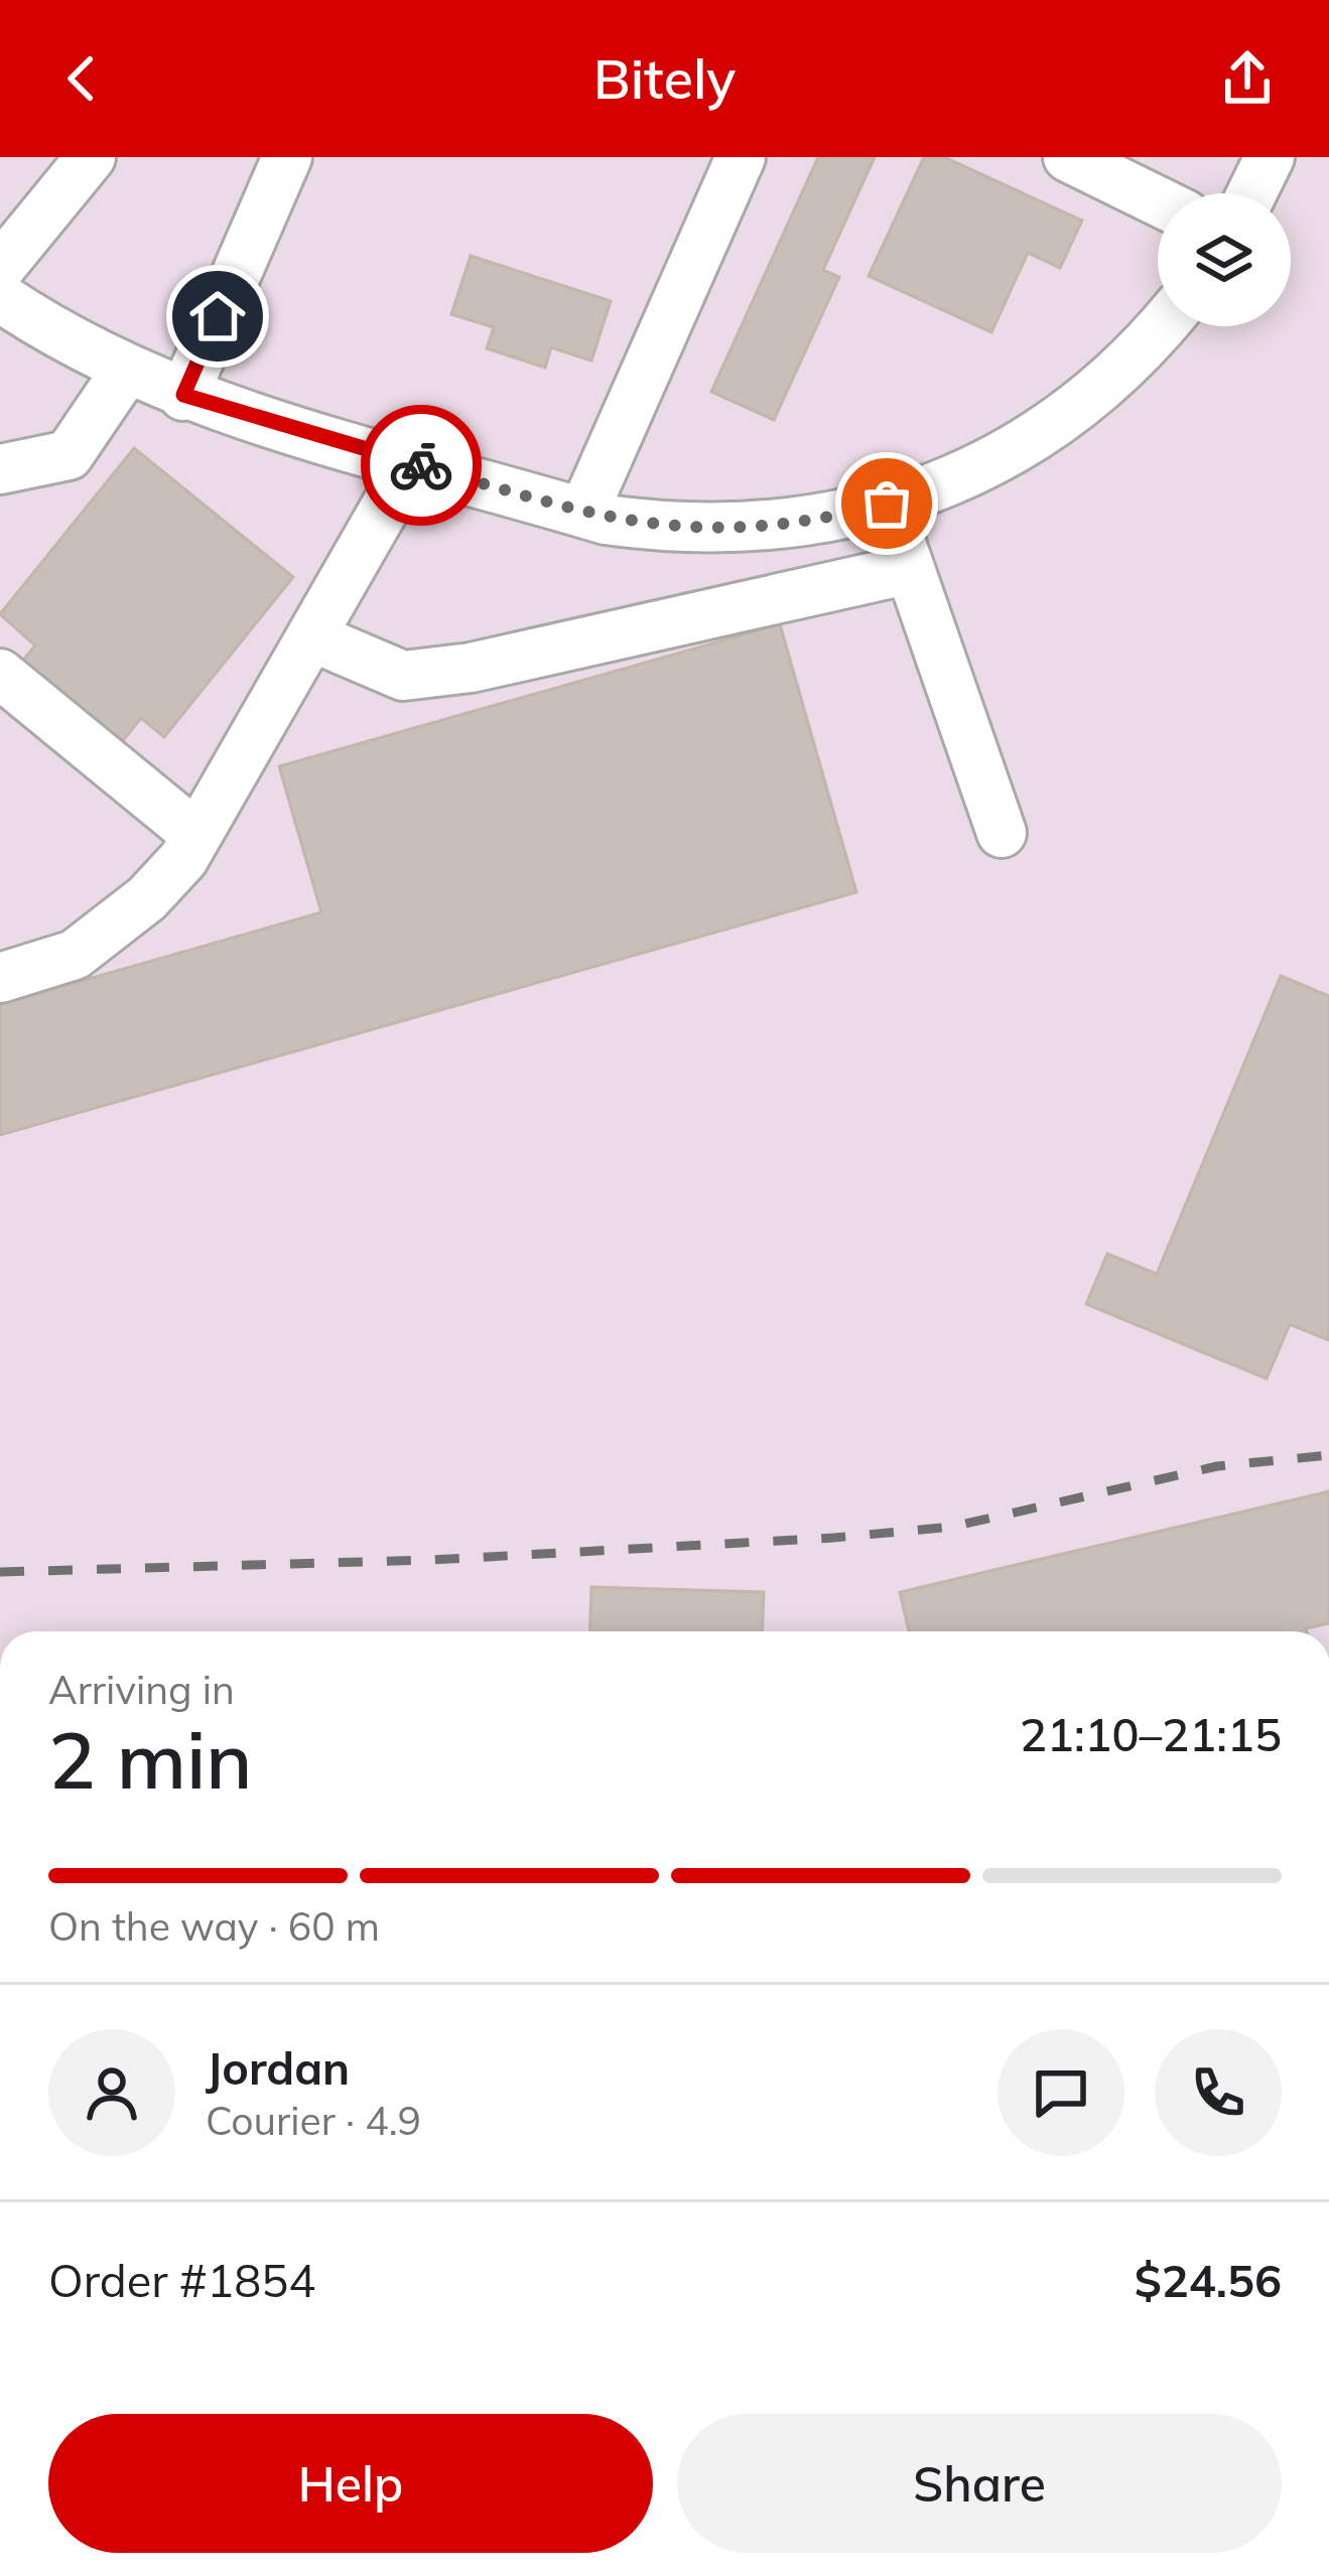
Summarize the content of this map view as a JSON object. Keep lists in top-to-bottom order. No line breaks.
{"page":{"header":"Bitely","heading":["2 min","Arriving in","21:10–21:15"],"panel":["Jordan","Courier · 4.9","Order #1854","$24.56"],"bar":"On the way · 60 m","buttons":["Help","Share"]}}
